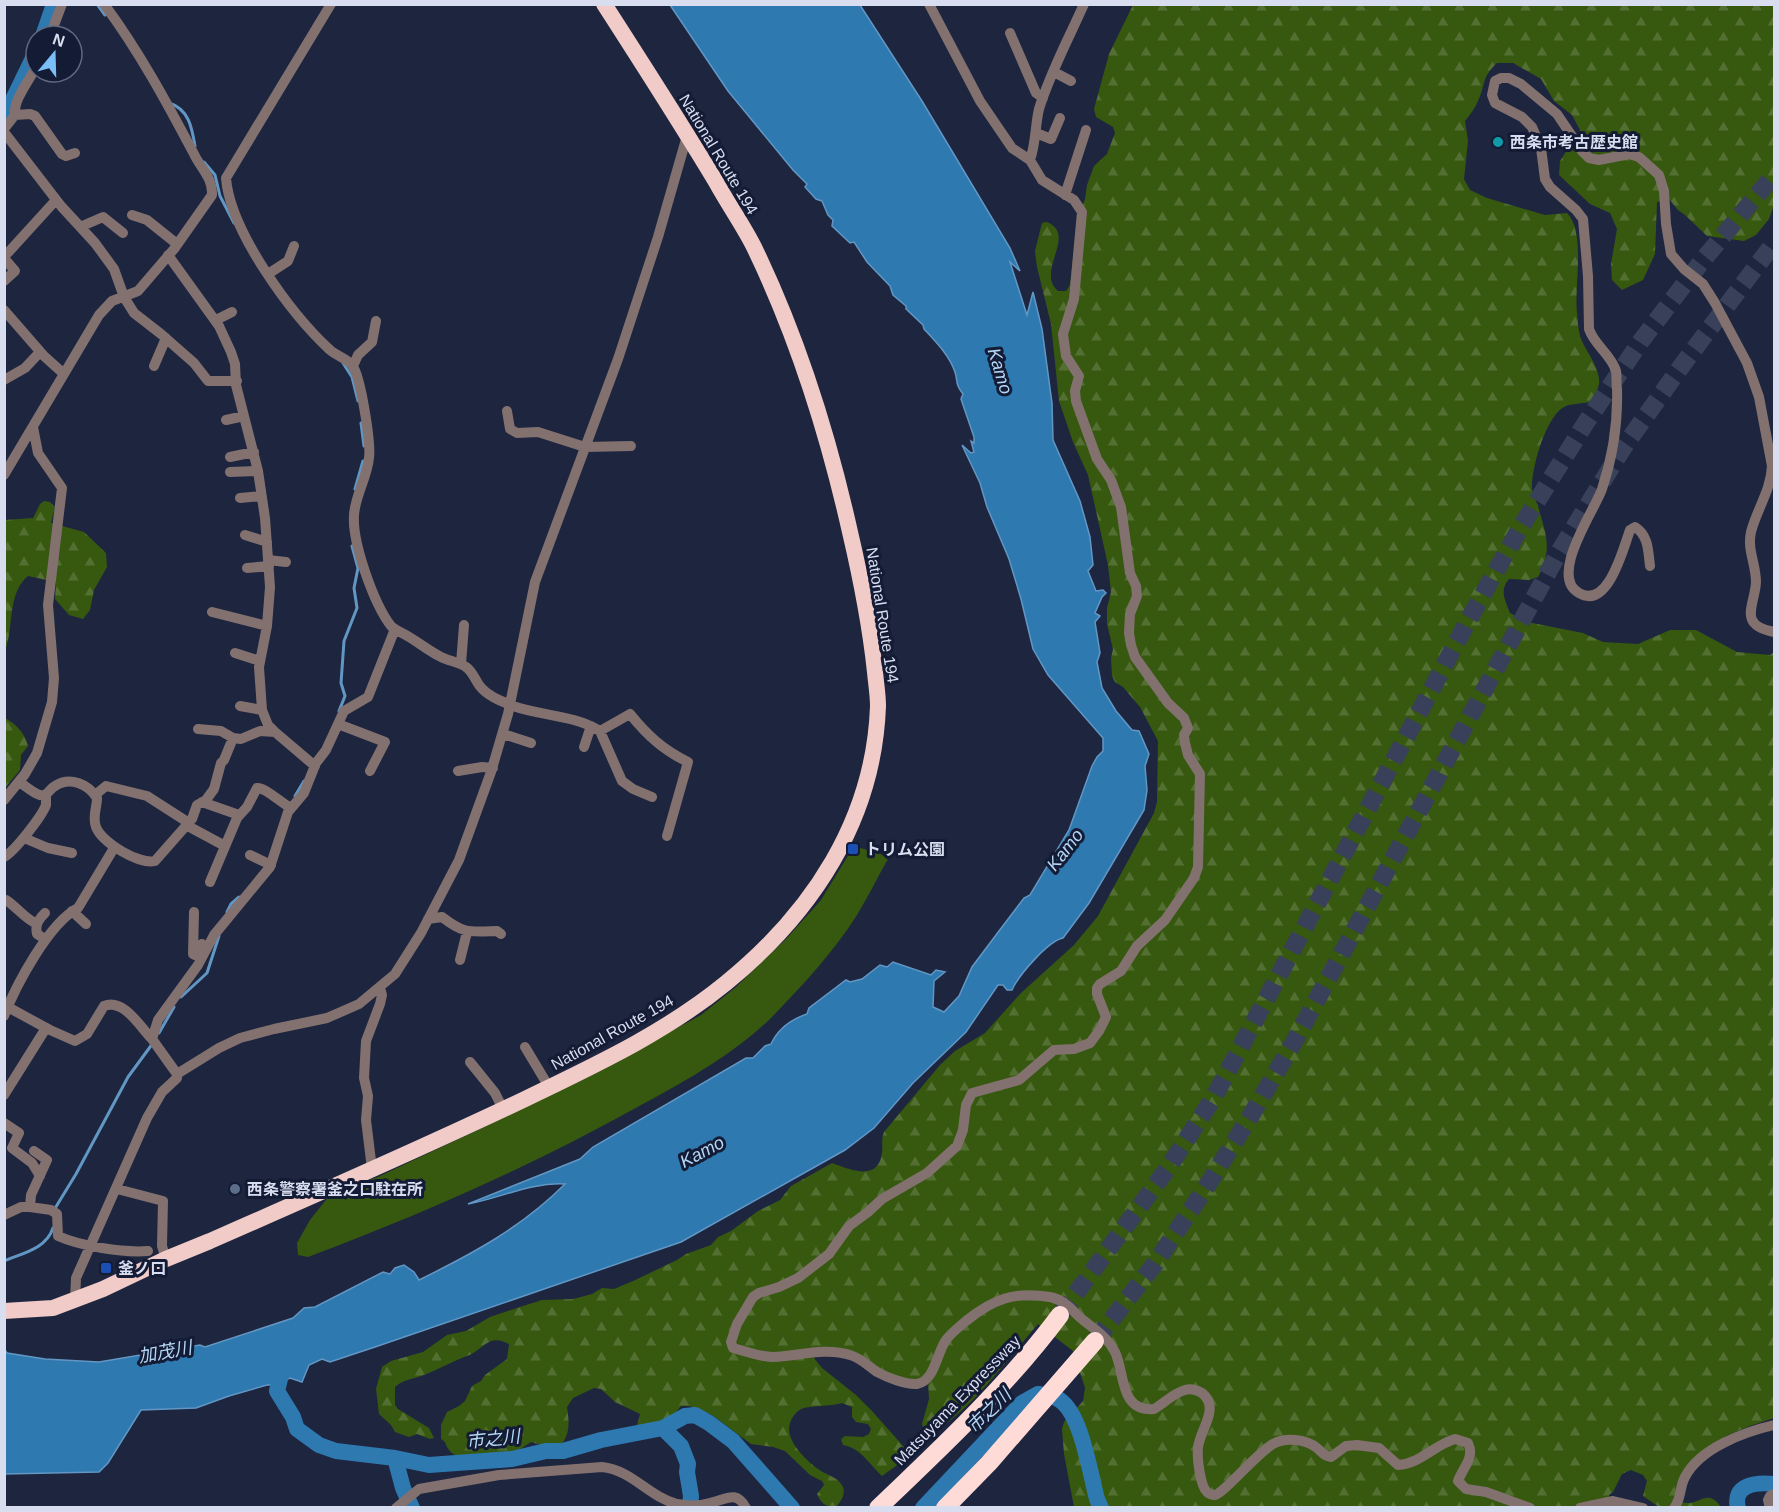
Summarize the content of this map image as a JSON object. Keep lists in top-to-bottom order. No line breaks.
{"streets":{"highway":["National Route 194","Matsuyama Expressway"]},"water":["Kamo","加茂川","市之川"],"places":{"other":["西条市考古歴史館","西条警察署釜之口駐在所"],"transit":["トリム公園","釜ノ口"]},"north":"top"}
